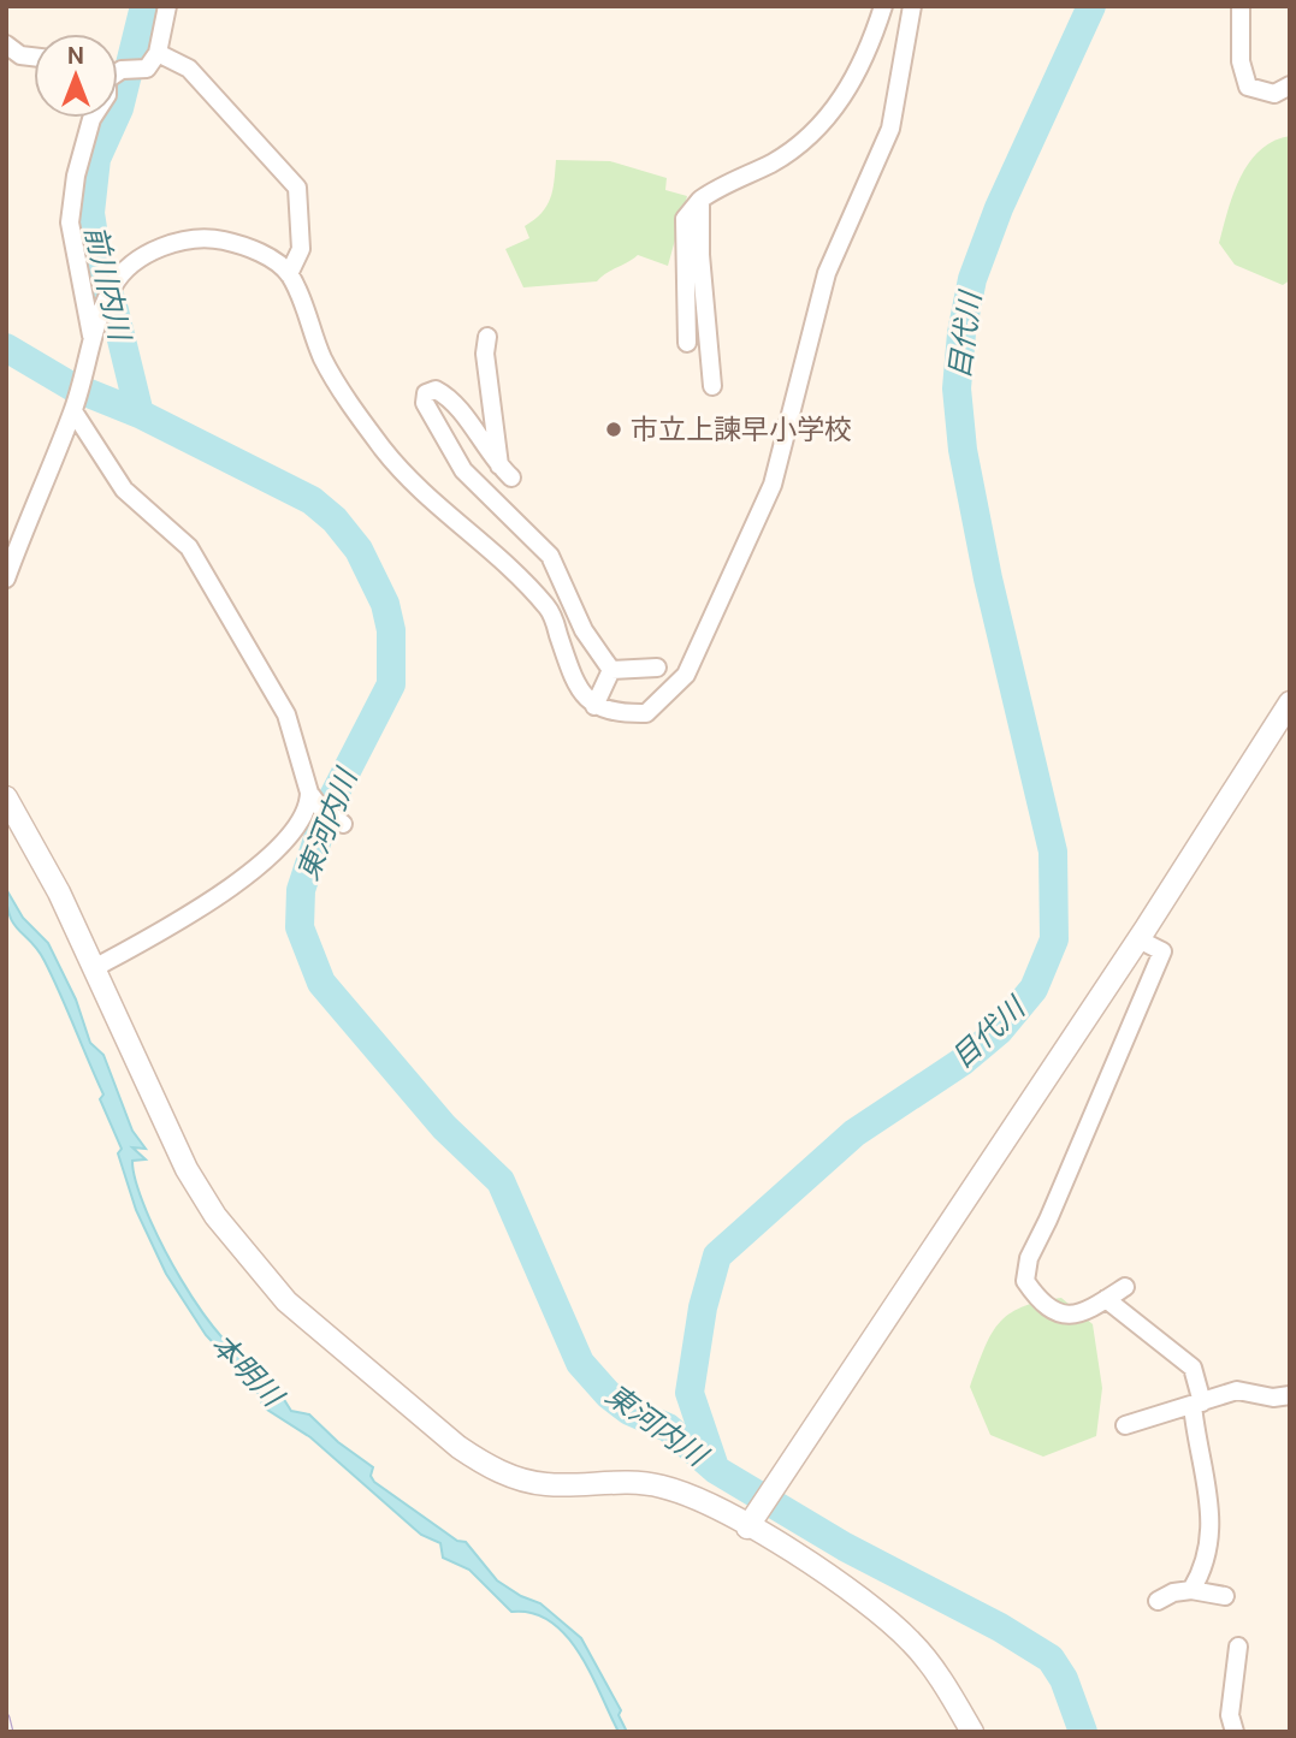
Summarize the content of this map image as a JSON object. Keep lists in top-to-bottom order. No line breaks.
{"water":["前川内川","目代川","東河内川","本明川"],"places":["市立上諫早小学校"],"north":"top"}
